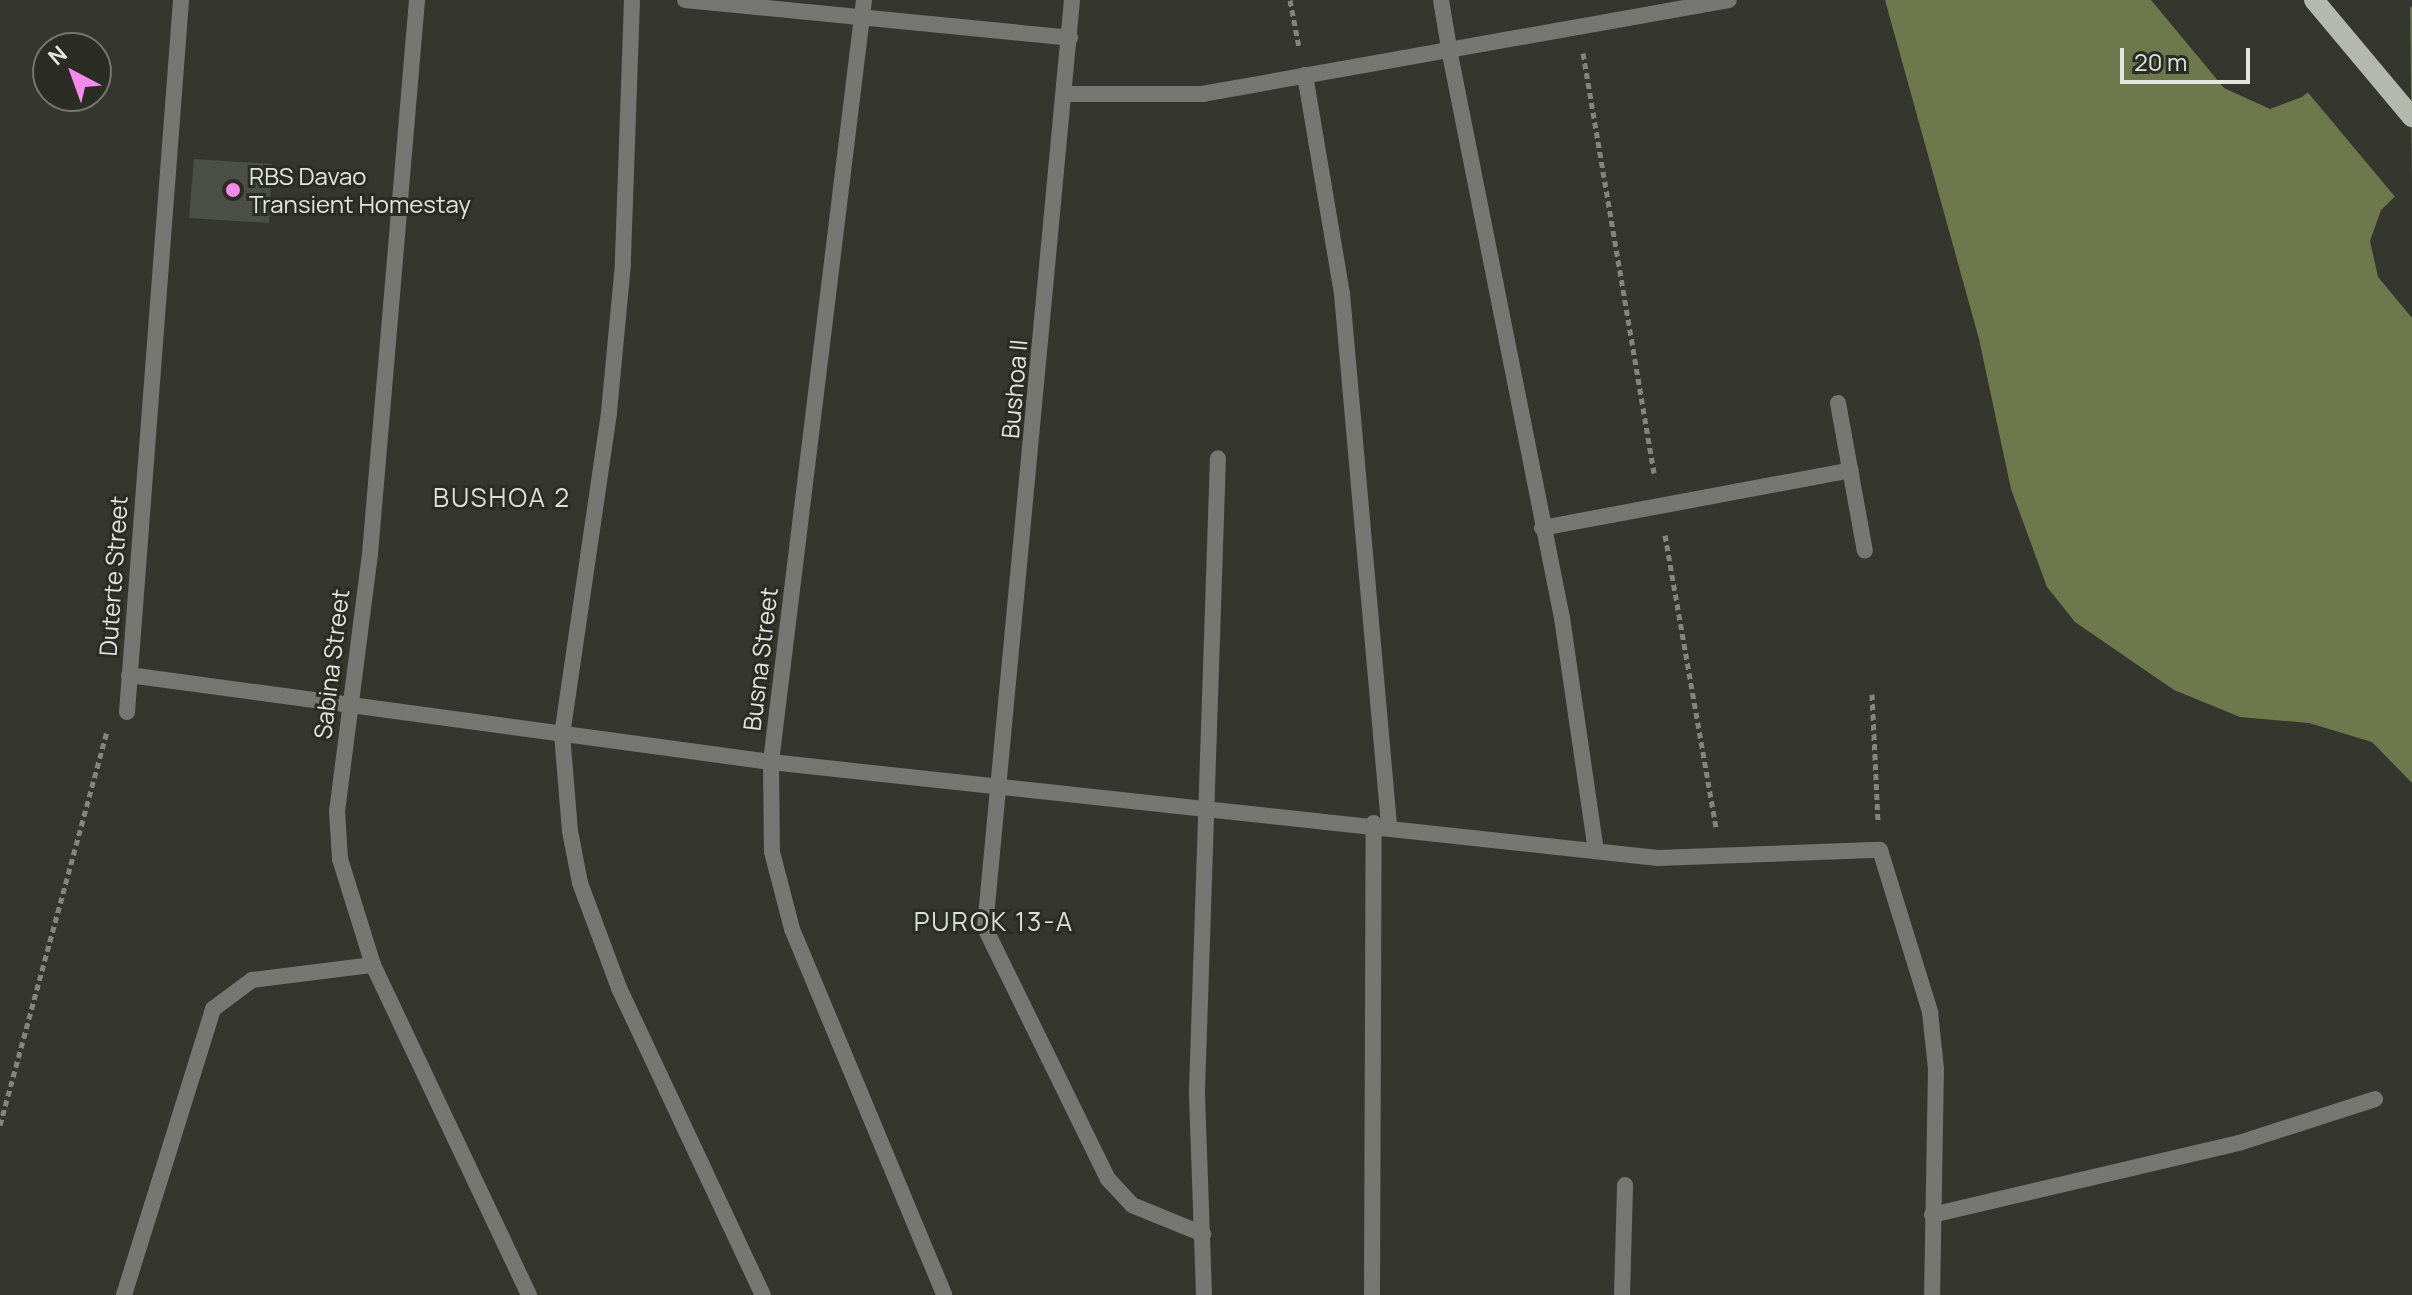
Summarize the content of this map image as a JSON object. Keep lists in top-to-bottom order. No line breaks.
{"streets":{"street":["Bushoa II","Duterte Street","Busna Street","Sabina Street"]},"districts":["BUSHOA 2","PUROK 13-A"],"places":["RBS Davao Transient Homestay"],"scale_bar":"20 m","north":"top left"}
